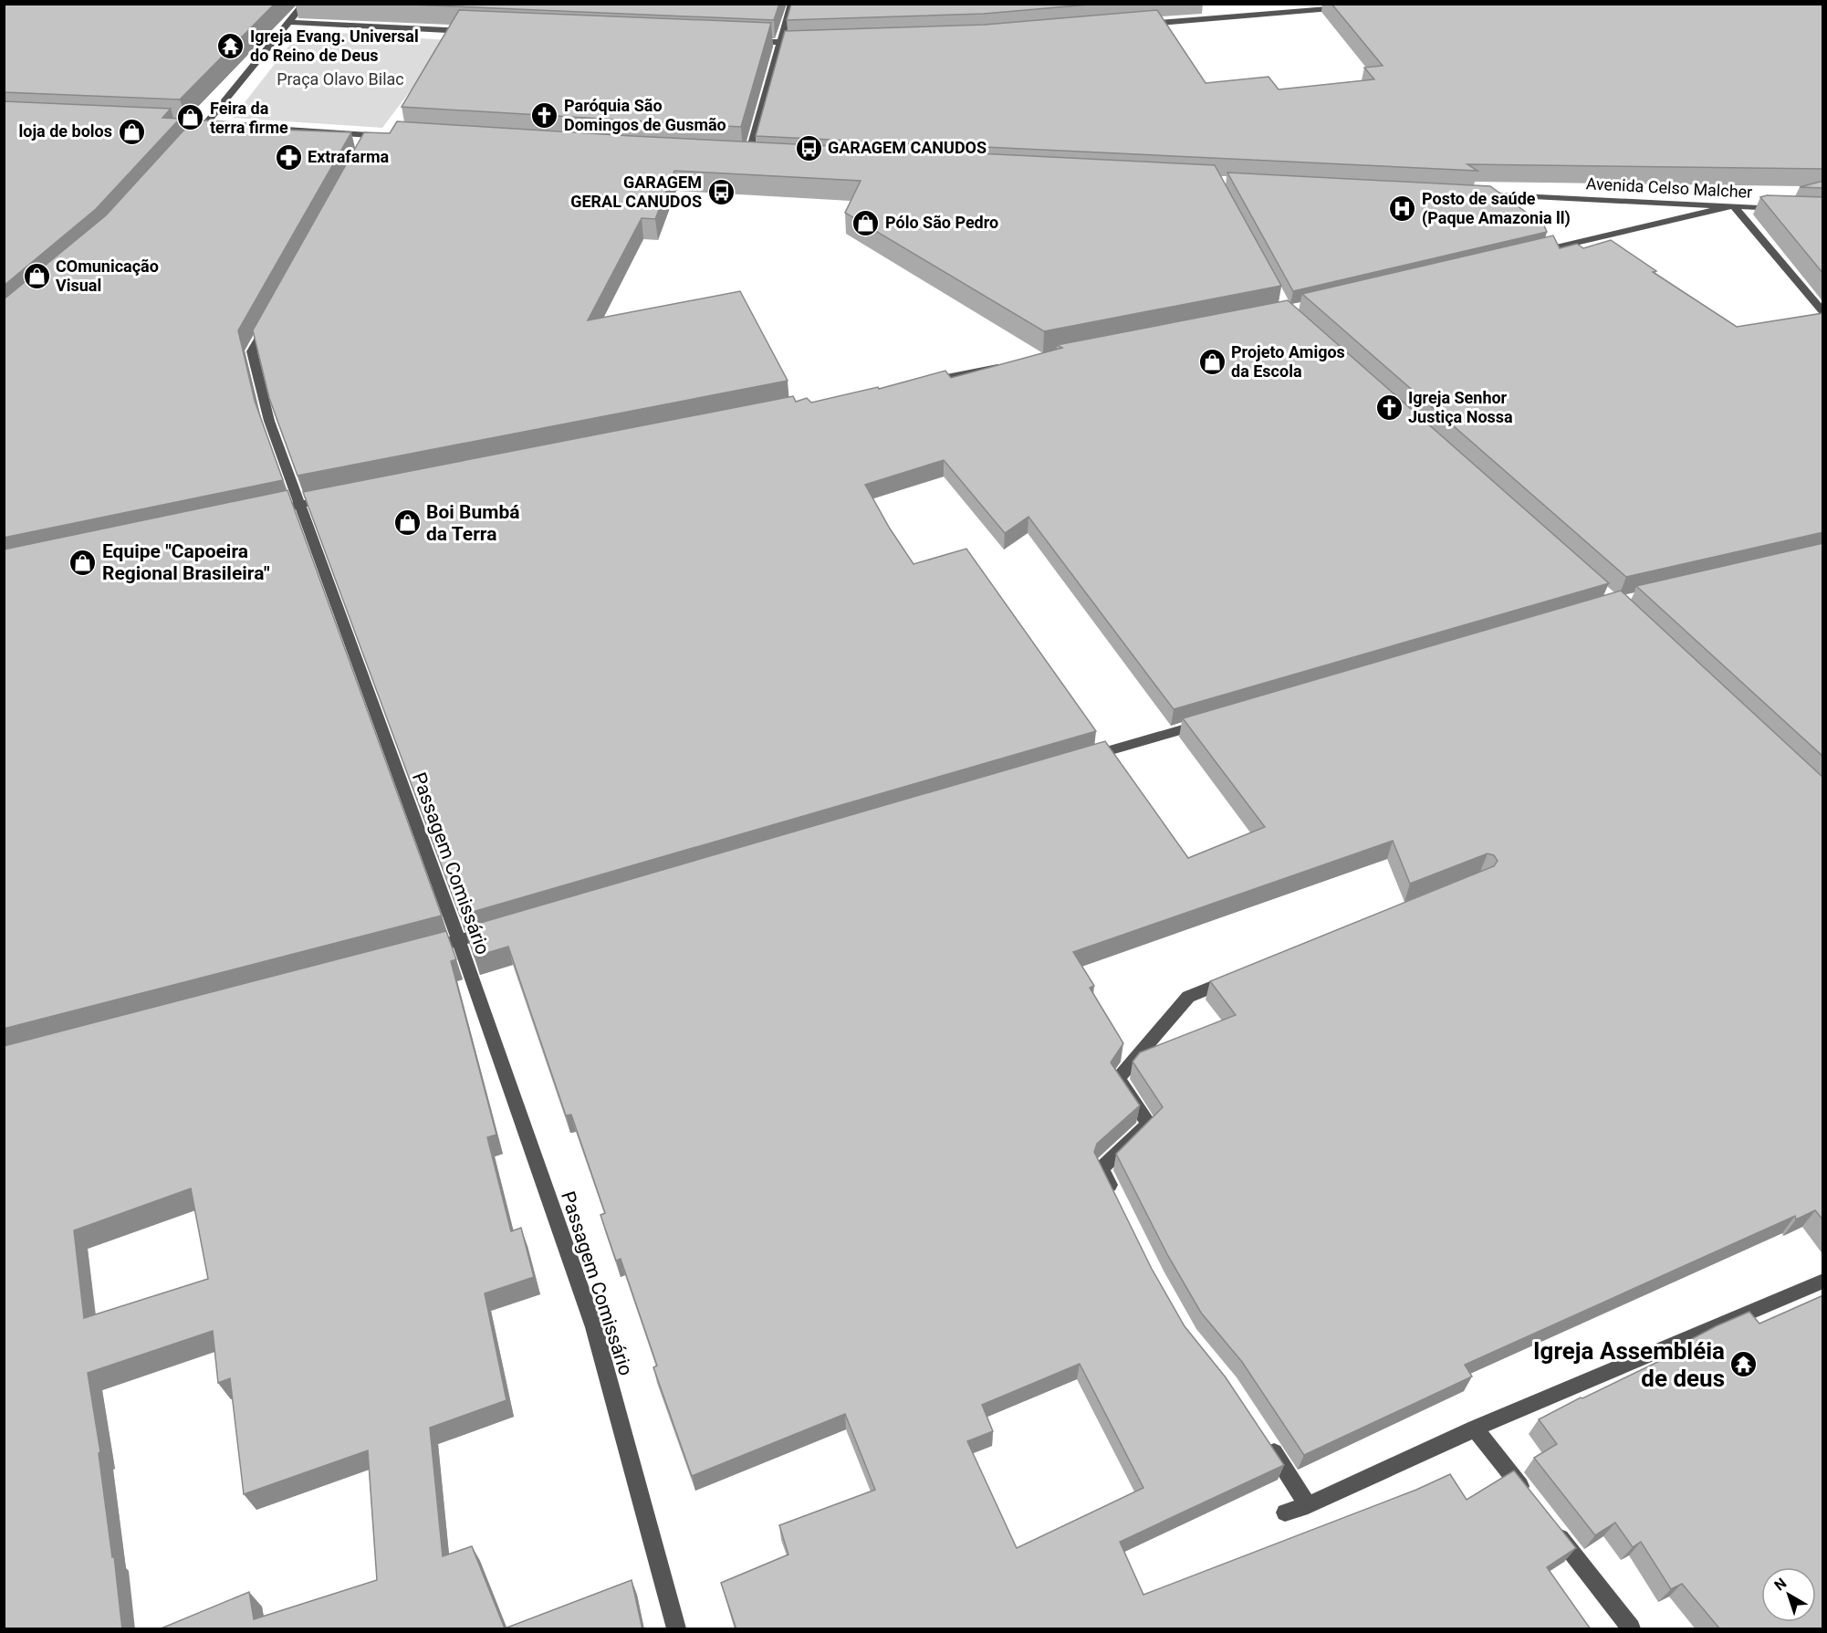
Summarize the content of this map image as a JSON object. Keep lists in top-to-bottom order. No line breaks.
{"streets":{"street":["Avenida Celso Malcher","Passagem Comissário"]},"parks":["Praça Olavo Bilac"],"places":{"temple":["Igreja Evang. Universal do Reino de Deus","Igreja Assembléia de deus"],"church":["Paróquia São Domingos de Gusmão","Igreja Senhor Justiça Nossa"],"shop":["Feira da terra firme","loja de bolos","Pólo São Pedro","COmunicação Visual","Projeto Amigos da Escola","Boi Bumbá da Terra","Equipe \"Capoeira Regional Brasileira\""],"bus stop":["GARAGEM CANUDOS","GARAGEM GERAL CANUDOS"],"pharmacy":["Extrafarma"],"hospital":["Posto de saúde (Paque Amazonia ll)"]},"north":"top left"}
